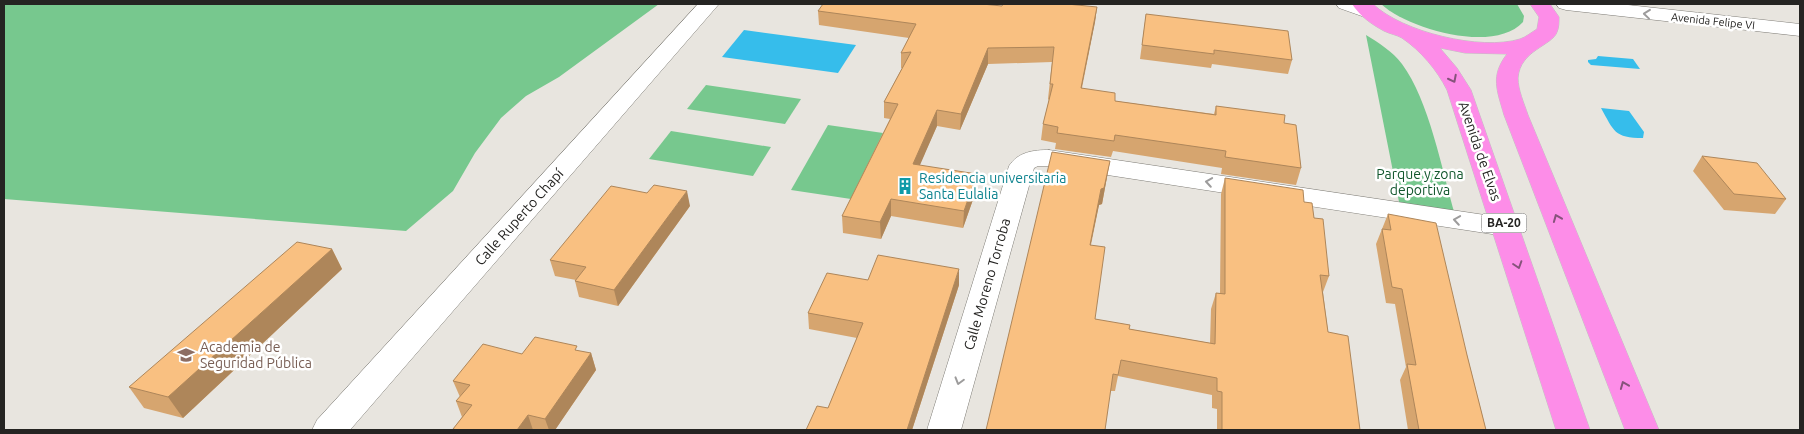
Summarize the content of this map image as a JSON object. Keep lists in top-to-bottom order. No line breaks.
{"streets":{"highway":["Avenida de Elvas","BA-20"],"street":["Avenida Felipe VI","Calle Ruperto Chapí","Calle Moreno Torroba"]},"crossings":[["Avenida de Elvas","Calle Moreno Torroba"]],"one_way":["Avenida Felipe VI"],"parks":["Parque y zona deportiva"],"places":{"building":["Residencia universitaria Santa Eulalia"],"school or university":["Academia de Seguridad Pública"]}}
